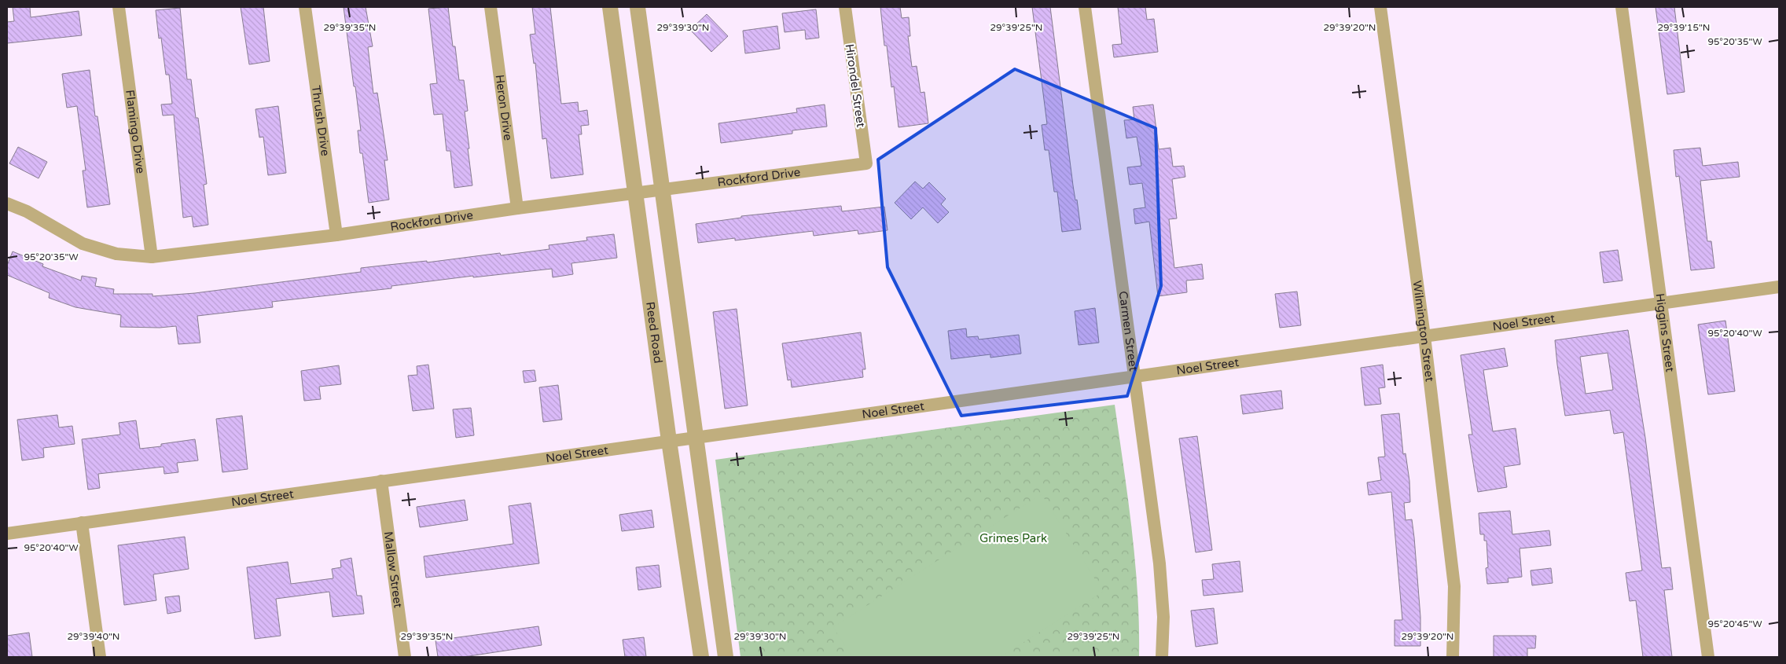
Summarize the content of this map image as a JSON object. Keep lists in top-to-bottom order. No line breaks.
{"streets":{"street":["Hirondel Street","Heron Drive","Thrush Drive","Flamingo Drive","Rockford Drive","Noel Street","Carmen Street","Wilmington Street","Higgins Street","Reed Road","Mallow Street"]},"crossings":[["Hirondel Street","Rockford Drive"],["Heron Drive","Rockford Drive"],["Thrush Drive","Rockford Drive"],["Flamingo Drive","Rockford Drive"],["Rockford Drive","Reed Road"],["Noel Street","Carmen Street"],["Noel Street","Wilmington Street"],["Noel Street","Higgins Street"],["Noel Street","Reed Road"],["Noel Street","Mallow Street"]],"parks":["Grimes Park"],"coordinates":["29°39'35\"N","29°39'30\"N","29°39'25\"N","29°39'20\"N","29°39'15\"N","95°20'35\"W","95°20'40\"W","95°20'45\"W","29°39'40\"N"]}
